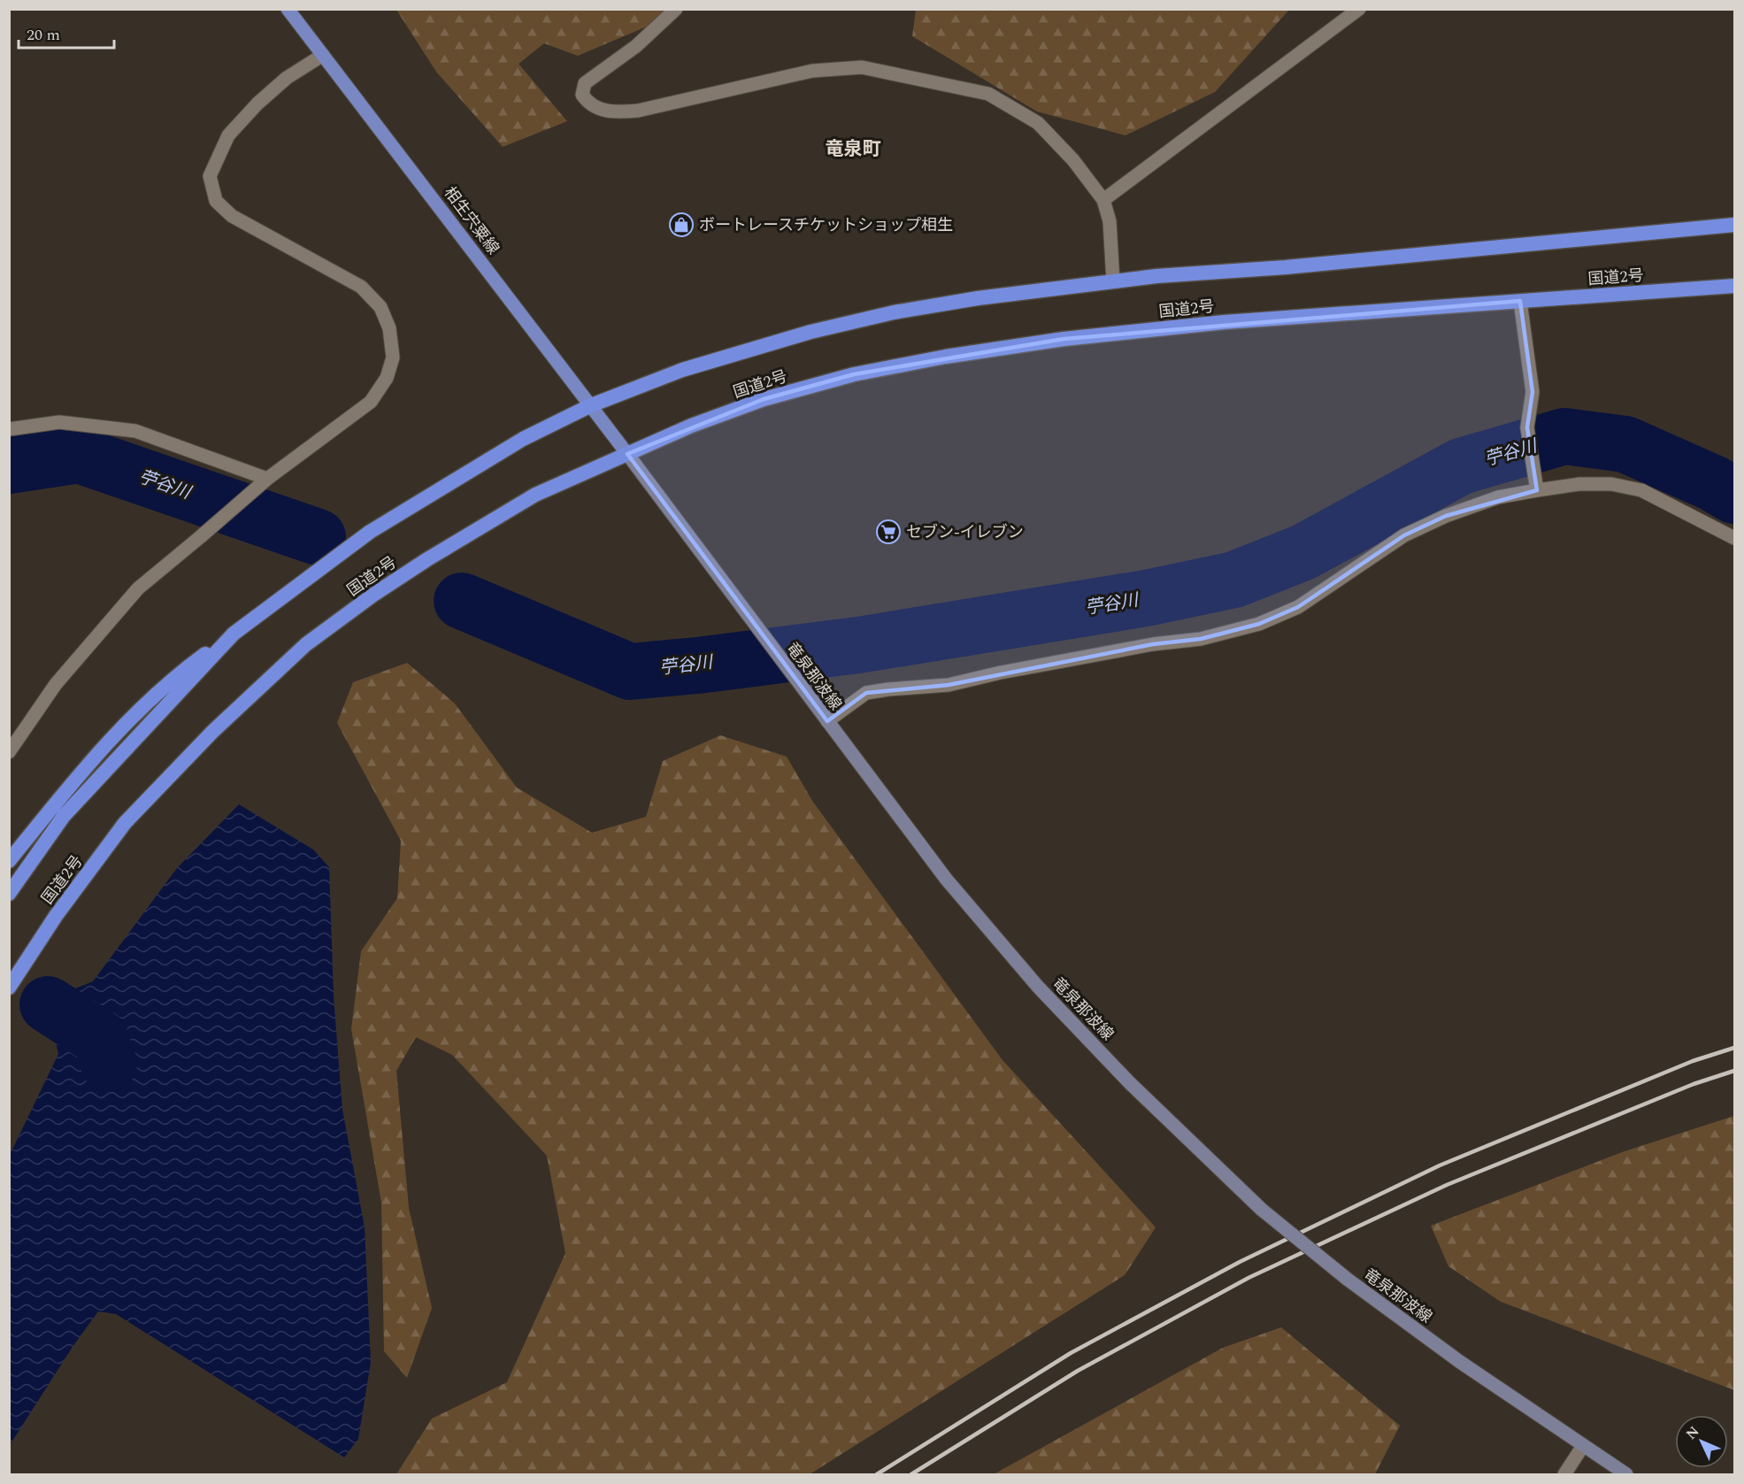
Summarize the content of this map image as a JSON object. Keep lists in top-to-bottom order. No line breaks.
{"streets":{"highway":["国道2号"],"main road":["相生宍粟線","竜泉那波線"]},"crossings":[["相生宍粟線","国道2号"],["相生宍粟線","竜泉那波線"],["国道2号","竜泉那波線"]],"districts":["竜泉町"],"water":["苧谷川"],"places":{"shop":["ボートレースチケットショップ相生"],"supermarket":["セブン-イレブン"]},"scale_bar":"20 m","north":"top left"}
